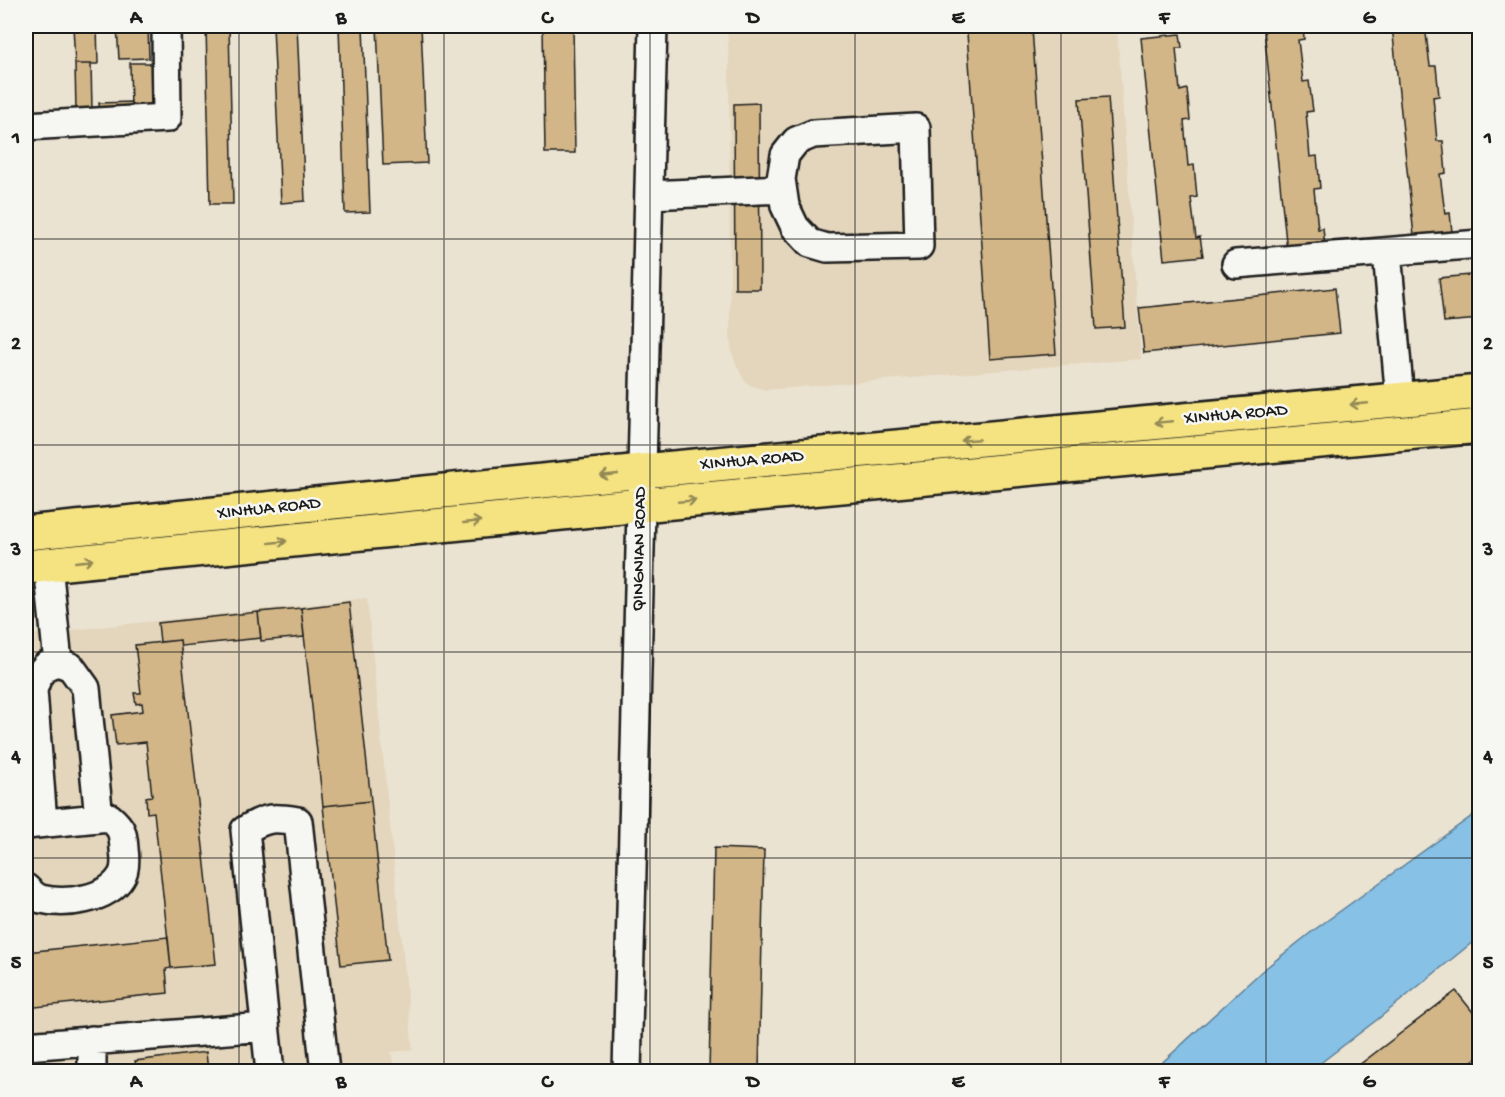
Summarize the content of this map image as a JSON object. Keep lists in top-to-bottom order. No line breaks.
{"streets":{"main road":["XINHUA ROAD"],"street":["QINGNIAN ROAD"]},"crossings":[["XINHUA ROAD","QINGNIAN ROAD"]],"grid":{"columns":["A","B","C","D","E","F","G"],"rows":["1","2","3","4","5"]}}
